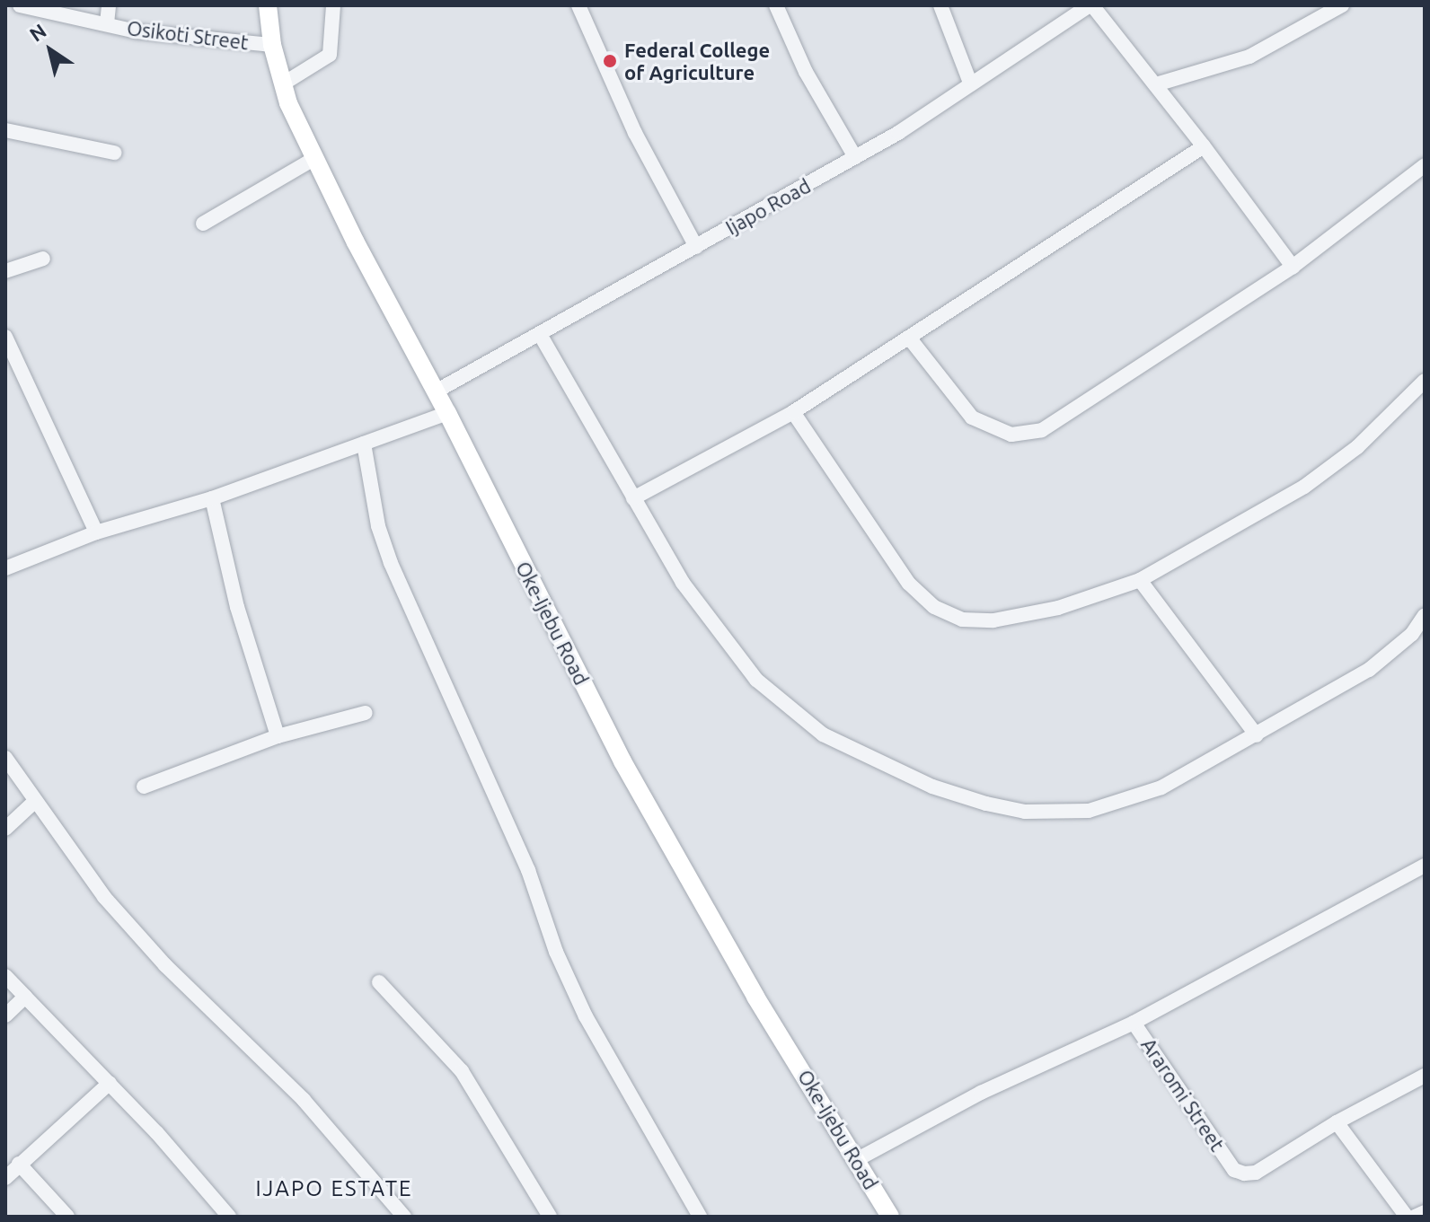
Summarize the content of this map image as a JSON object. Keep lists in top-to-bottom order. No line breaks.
{"streets":{"main road":["Oke-Ijebu Road"],"street":["Osikoti Street","Ijapo Road","Araromi Street"]},"crossings":[["Osikoti Street","Oke-Ijebu Road"],["Ijapo Road","Oke-Ijebu Road"],["Oke-Ijebu Road","Araromi Street"]],"districts":["IJAPO ESTATE"],"places":["Federal College of Agriculture"],"north":"top left"}
